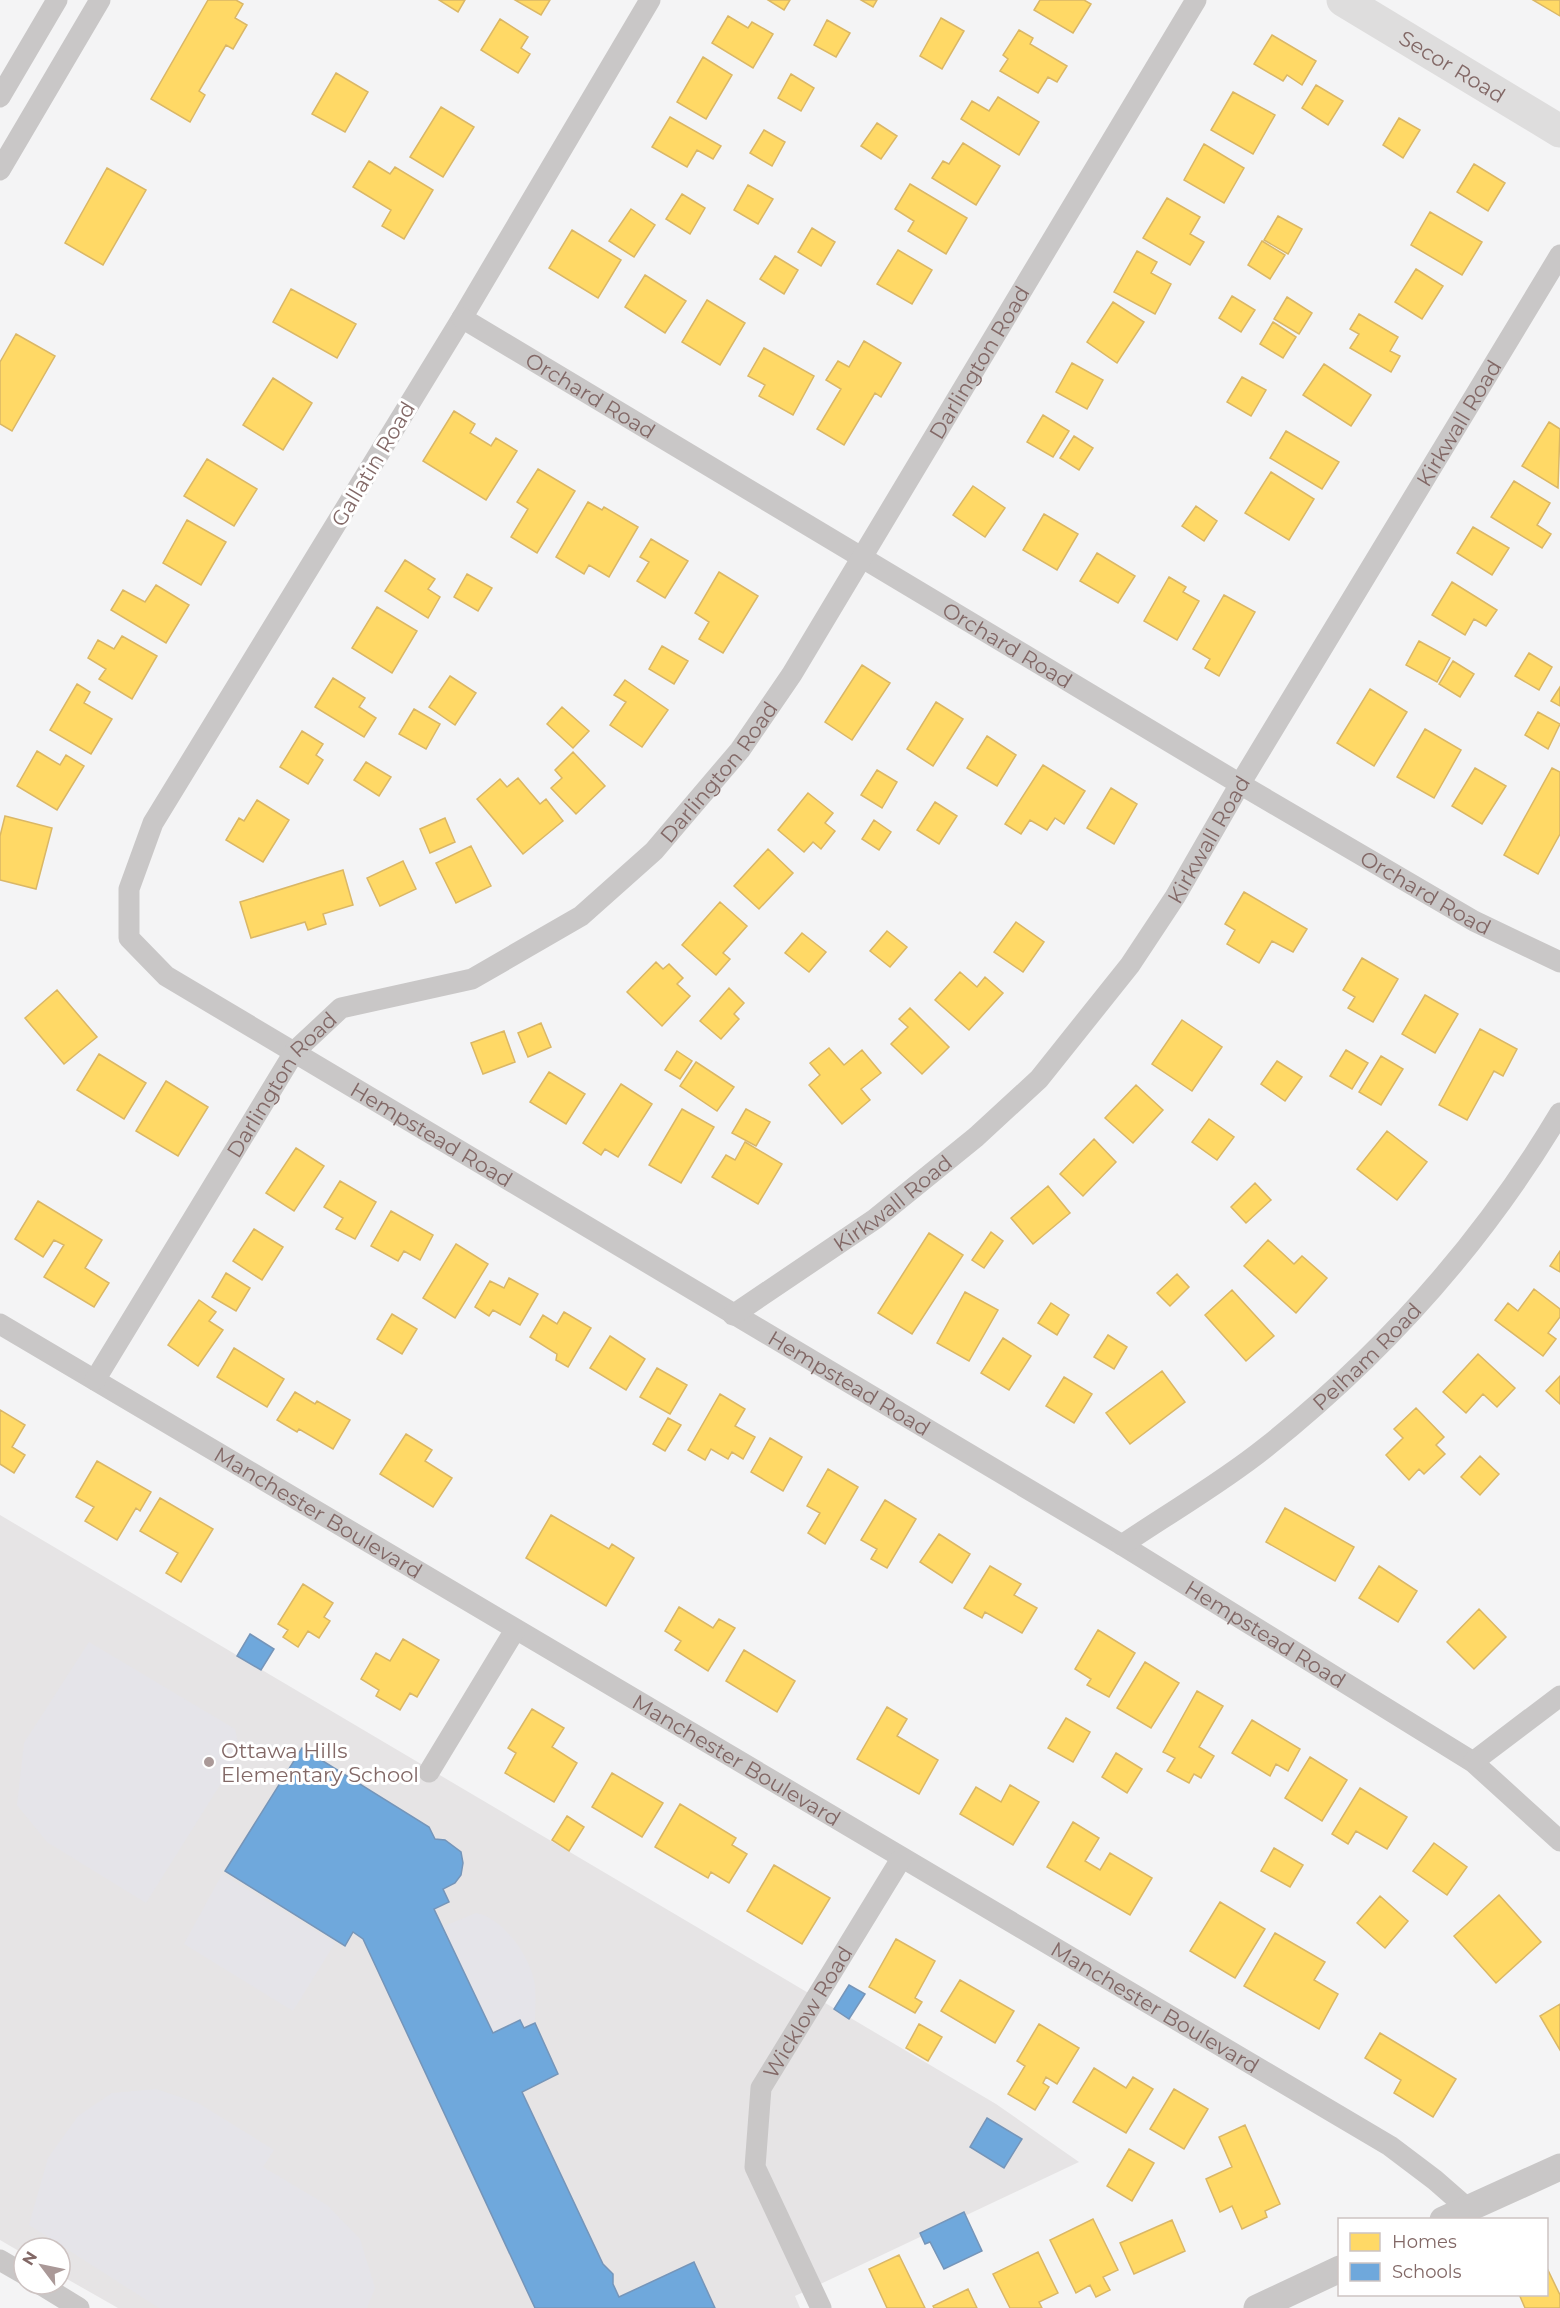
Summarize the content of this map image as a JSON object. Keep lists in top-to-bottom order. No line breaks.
{"streets":{"main road":["Secor Road"],"street":["Darlington Road","Orchard Road","Kirkwall Road","Gallatin Road","Hempstead Road","Pelham Road","Manchester Boulevard","Wicklow Road"]},"crossings":[["Darlington Road","Orchard Road"],["Darlington Road","Hempstead Road"],["Darlington Road","Manchester Boulevard"],["Orchard Road","Kirkwall Road"],["Orchard Road","Gallatin Road"],["Kirkwall Road","Hempstead Road"],["Gallatin Road","Hempstead Road"],["Hempstead Road","Pelham Road"],["Manchester Boulevard","Wicklow Road"]],"places":["Ottawa Hills Elementary School"],"legend":["Homes","Schools"],"north":"top left"}
